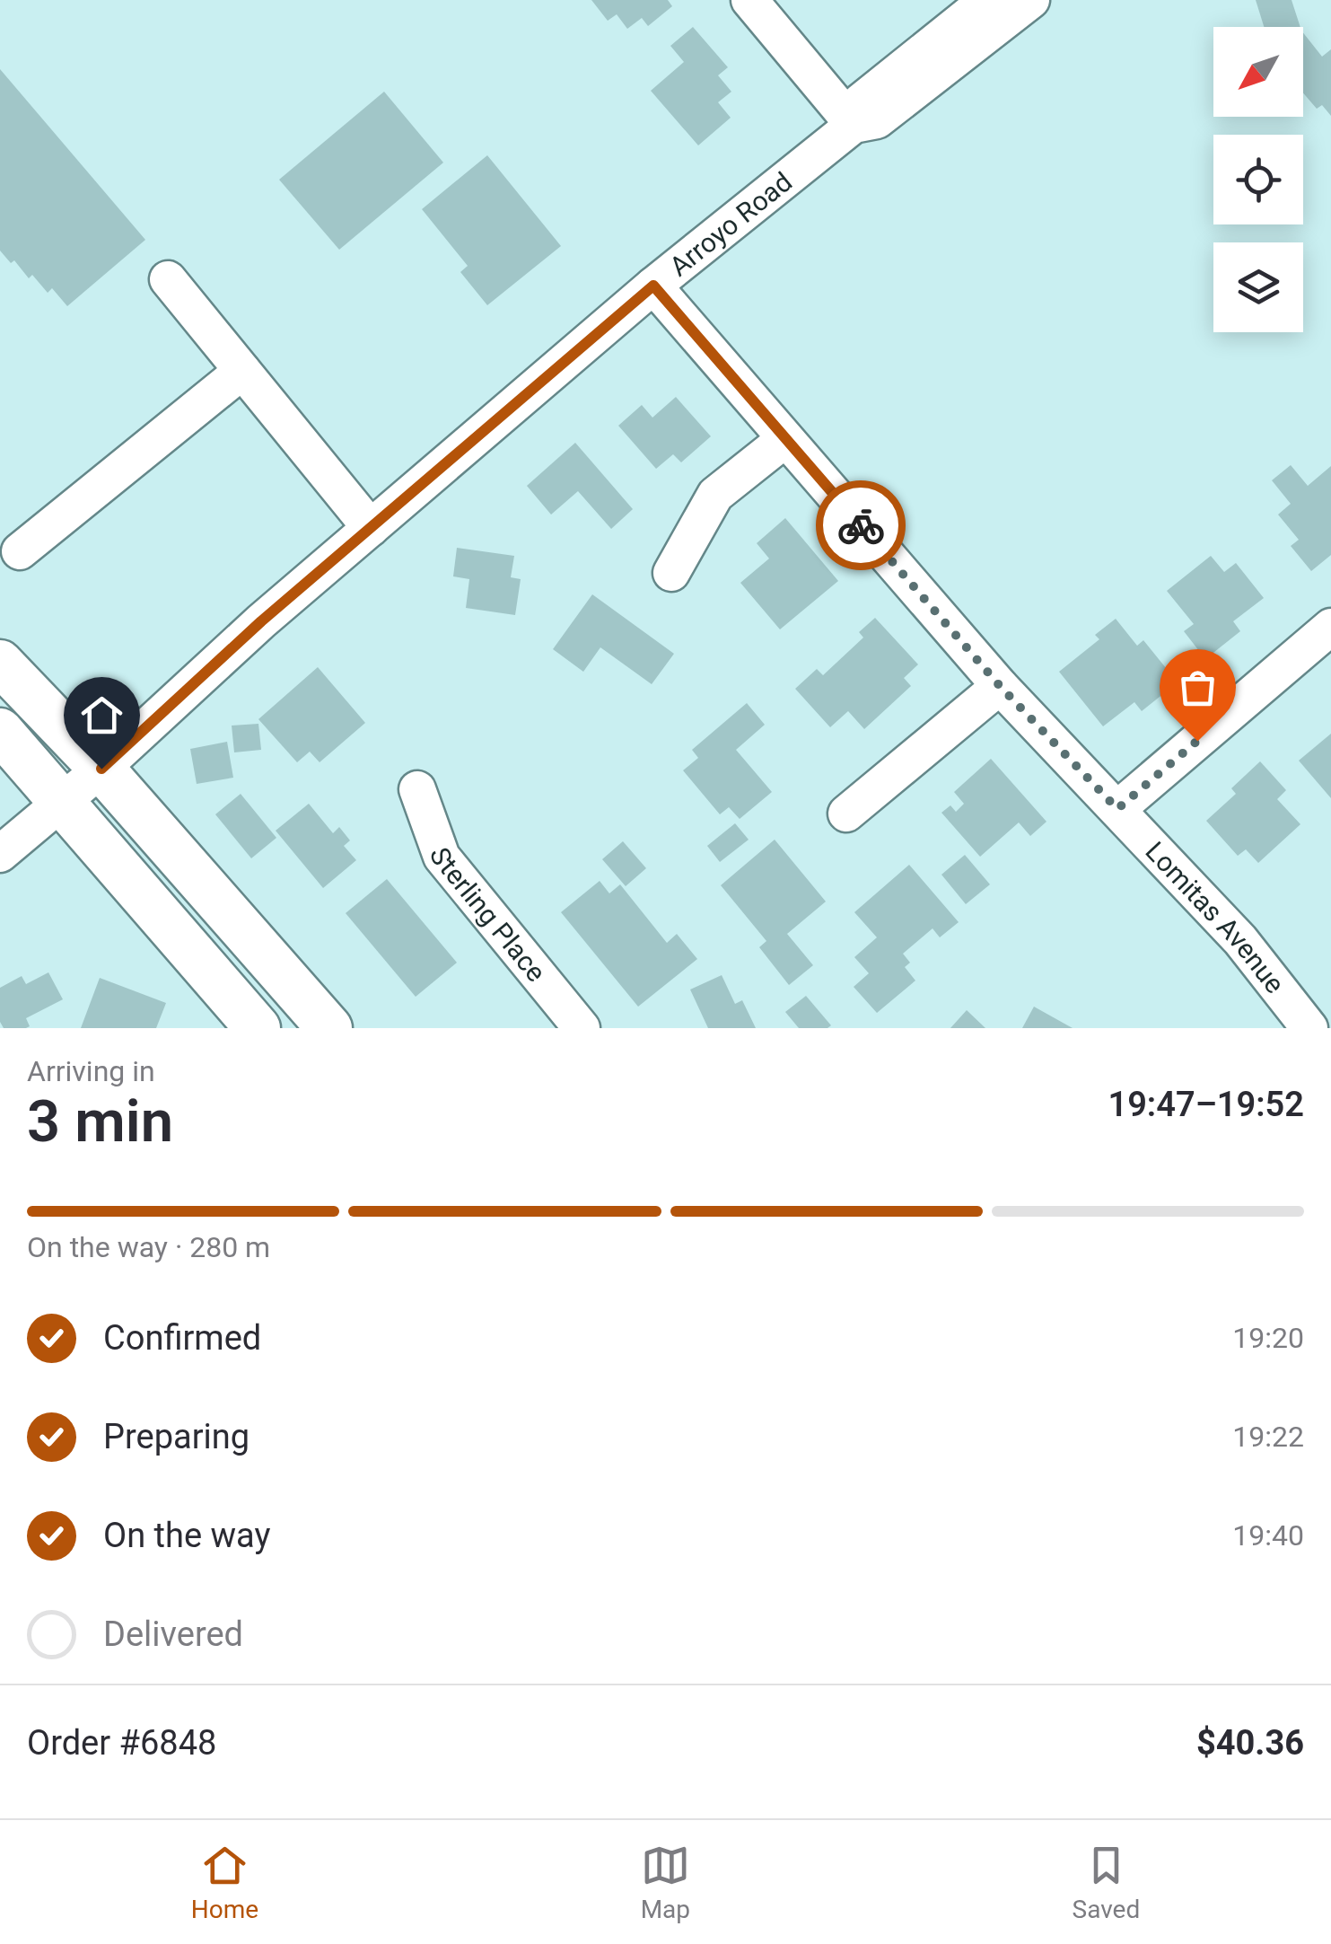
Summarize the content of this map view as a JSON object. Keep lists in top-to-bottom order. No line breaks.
{"streets":{"street":["Arroyo Road","Sterling Place","Lomitas Avenue"]},"crossings":[["Arroyo Road","Lomitas Avenue"]],"north":"bottom left","page":{"heading":["3 min","Arriving in","19:47–19:52"],"panel":["Order #6848","$40.36"],"bar":"On the way · 280 m","list":[["Confirmed","19:20"],["Preparing","19:22"],["On the way","19:40"],"Delivered"],"tabs":["Home","Map","Saved"]}}
